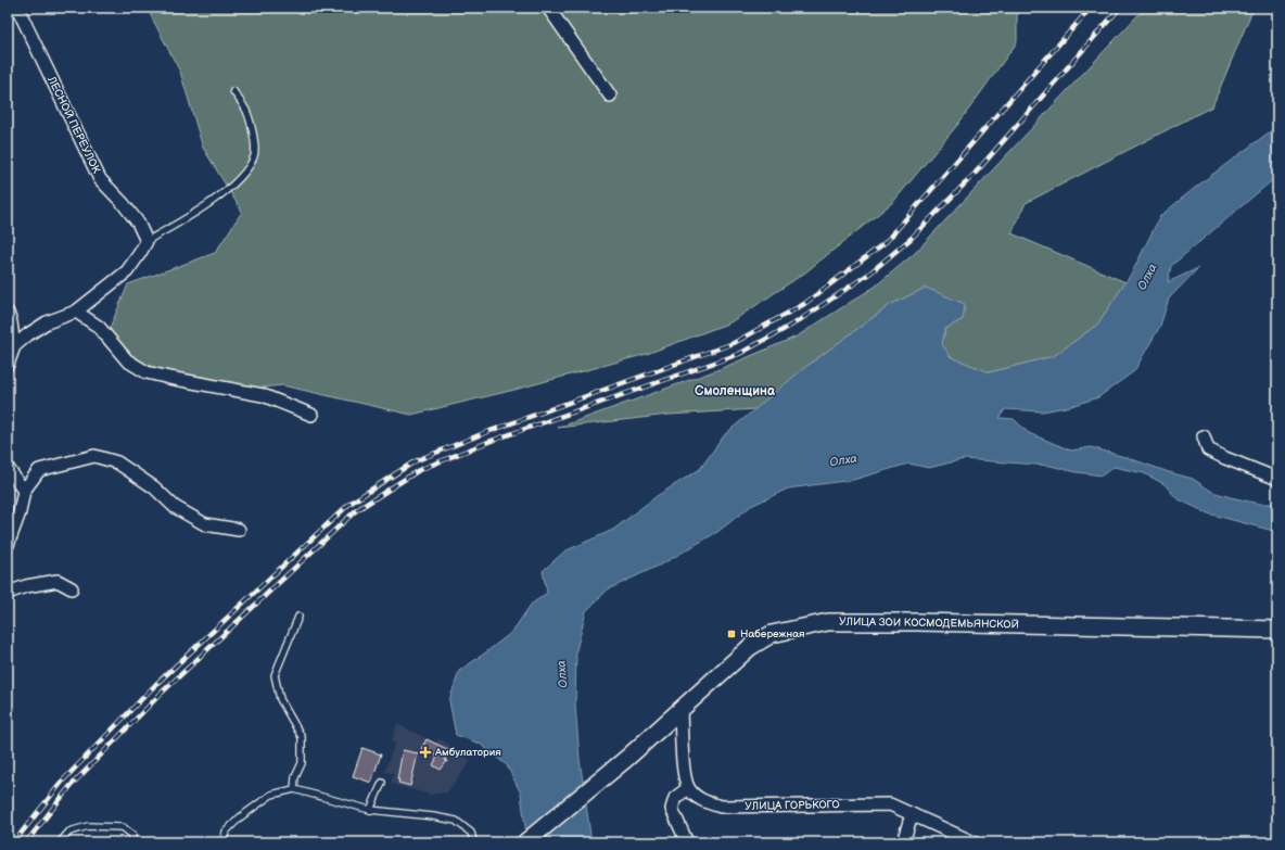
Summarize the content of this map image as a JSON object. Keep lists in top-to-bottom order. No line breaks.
{"streets":{"main road":["УЛИЦА ЗОИ КОСМОДЕМЬЯНСКОЙ"],"street":["ЛЕСНОЙ ПЕРЕУЛОК","УЛИЦА ГОРЬКОГО"]},"districts":["Смоленщина"],"water":["Олха"],"places":{"transit":["Набережная"],"health":["Амбулатория"]}}
